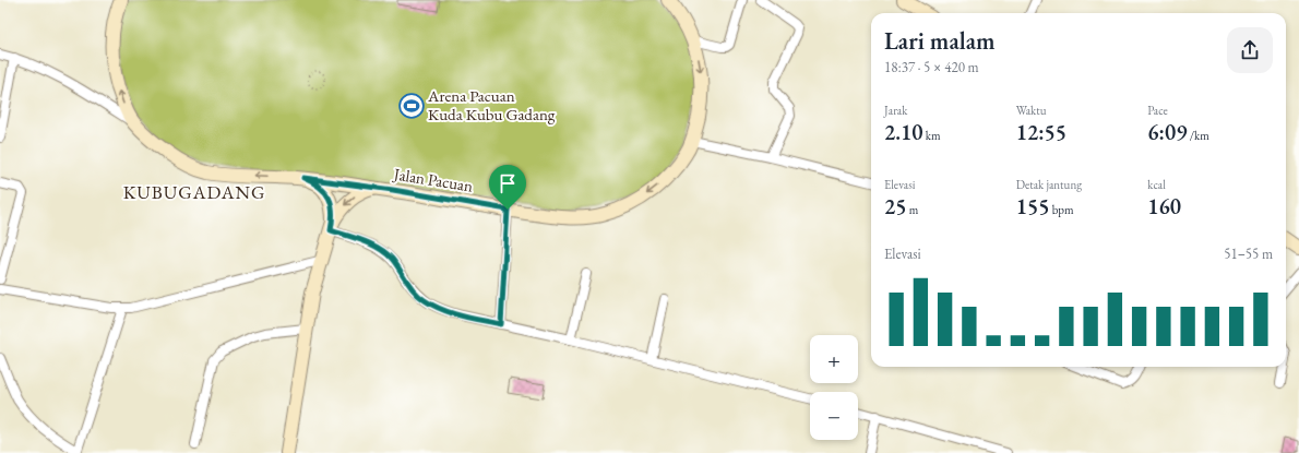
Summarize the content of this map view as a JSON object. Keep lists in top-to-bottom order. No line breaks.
{"streets":{"street":["Jalan Pacuan"]},"districts":["KUBUGADANG"],"places":{"sports":["Arena Pacuan Kuda Kubu Gadang"]},"page":{"heading":["Lari malam","18:37 · 5 × 420 m"],"stats":[["Jarak","2.10 km"],["Waktu","12:55"],["Pace","6:09 /km"],["Elevasi","25 m"],["Detak jantung","155 bpm"],["kcal","160"]],"chart":["Elevasi","51–55 m"],"map_buttons":["+","−"]}}
